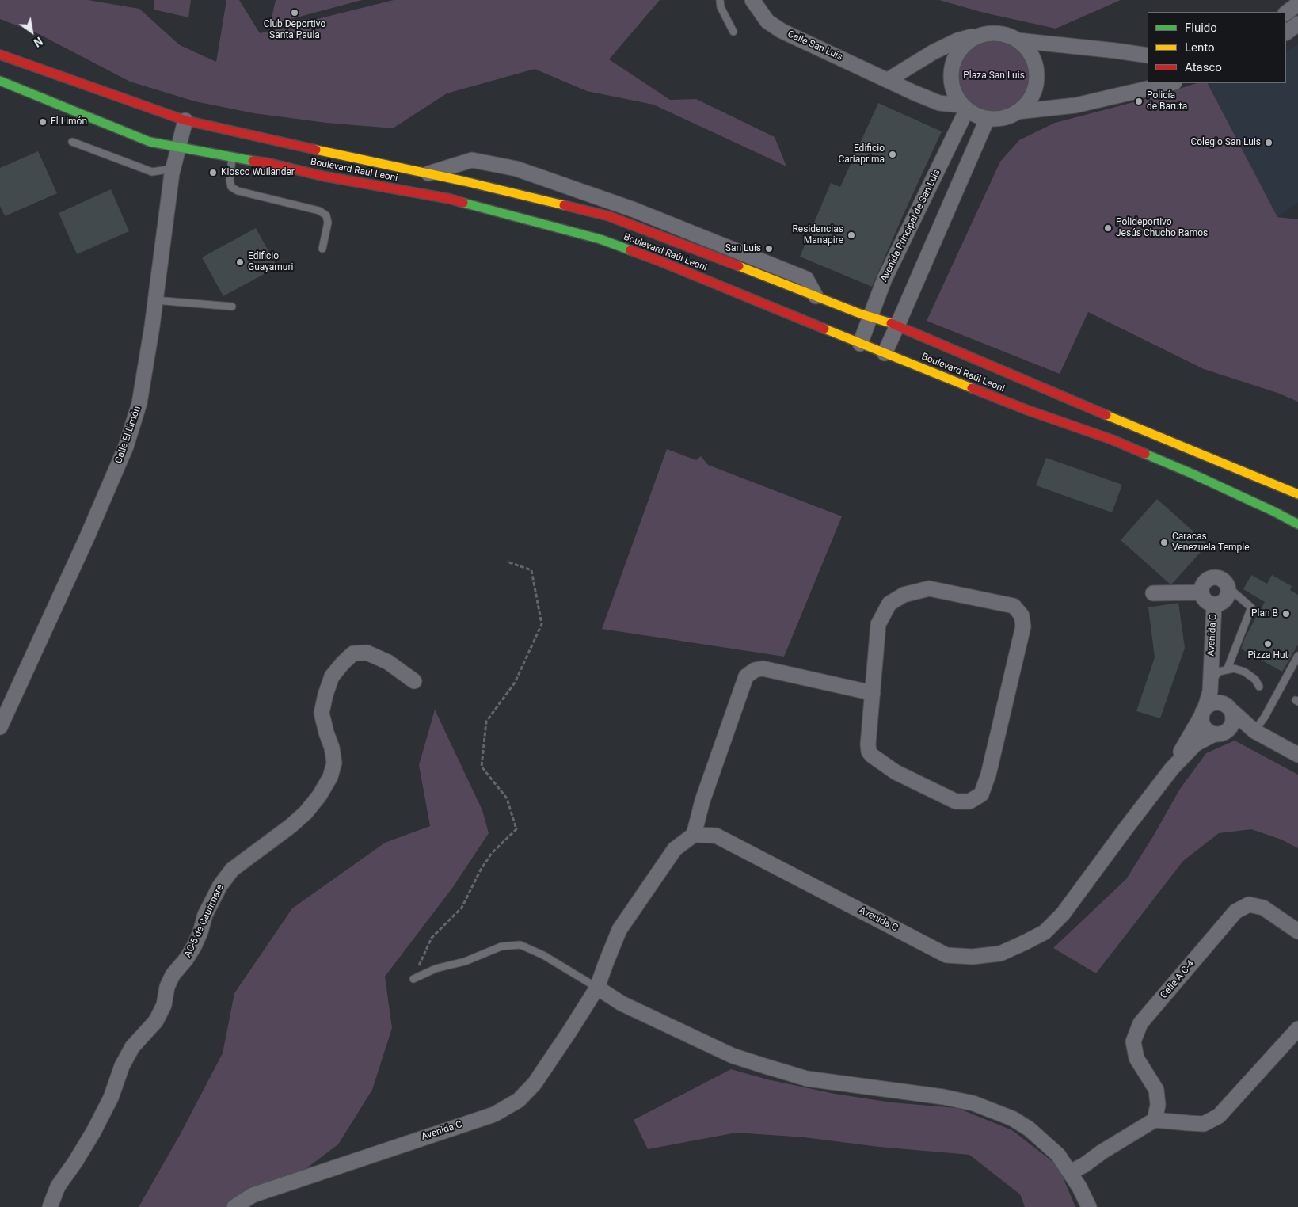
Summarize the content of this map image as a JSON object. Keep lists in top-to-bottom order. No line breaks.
{"streets":{"main road":["Boulevard Raúl Leoni"],"street":["Calle San Luis","Avenida Principal de San Luis","Calle El Limón","Avenida C","AC-5 de Caurimare","Calle A-C-4"]},"crossings":[["Calle San Luis","Avenida Principal de San Luis"],["Boulevard Raúl Leoni","Avenida Principal de San Luis"],["Boulevard Raúl Leoni","Calle El Limón"]],"parks":["Plaza San Luis"],"places":["Club Deportivo Santa Paula","Policía de Baruta","El Limón","Colegio San Luis","Edificio Cariaprima","Kiosco Wuilander","Polideportivo Jesús Chucho Ramos","Residencias Manapire","San Luis","Edificio Guayamuri","Caracas Venezuela Temple","Plan B","Pizza Hut"],"legend":["Fluido","Lento","Atasco"],"north":"bottom right"}
